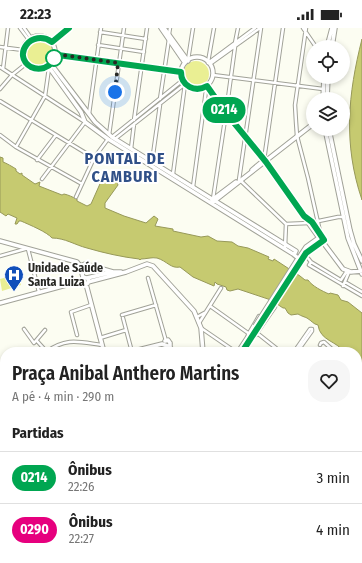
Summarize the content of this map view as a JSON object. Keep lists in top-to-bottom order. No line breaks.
{"districts":["PONTAL DE CAMBURI"],"places":{"hospital":["Unidade Saúde Santa Luiza"]},"lines":["bus line 0214"],"page":{"status":"22:23","on_map":"0214","heading":[["Praça Anibal Anthero Martins","A pé · 4 min · 290 m"],"Partidas"],"list":[{"mark":"0214","name":"Ônibus","note":"22:26","value":"3 min"},{"mark":"0290","name":"Ônibus","note":"22:27","value":"4 min"}]}}
